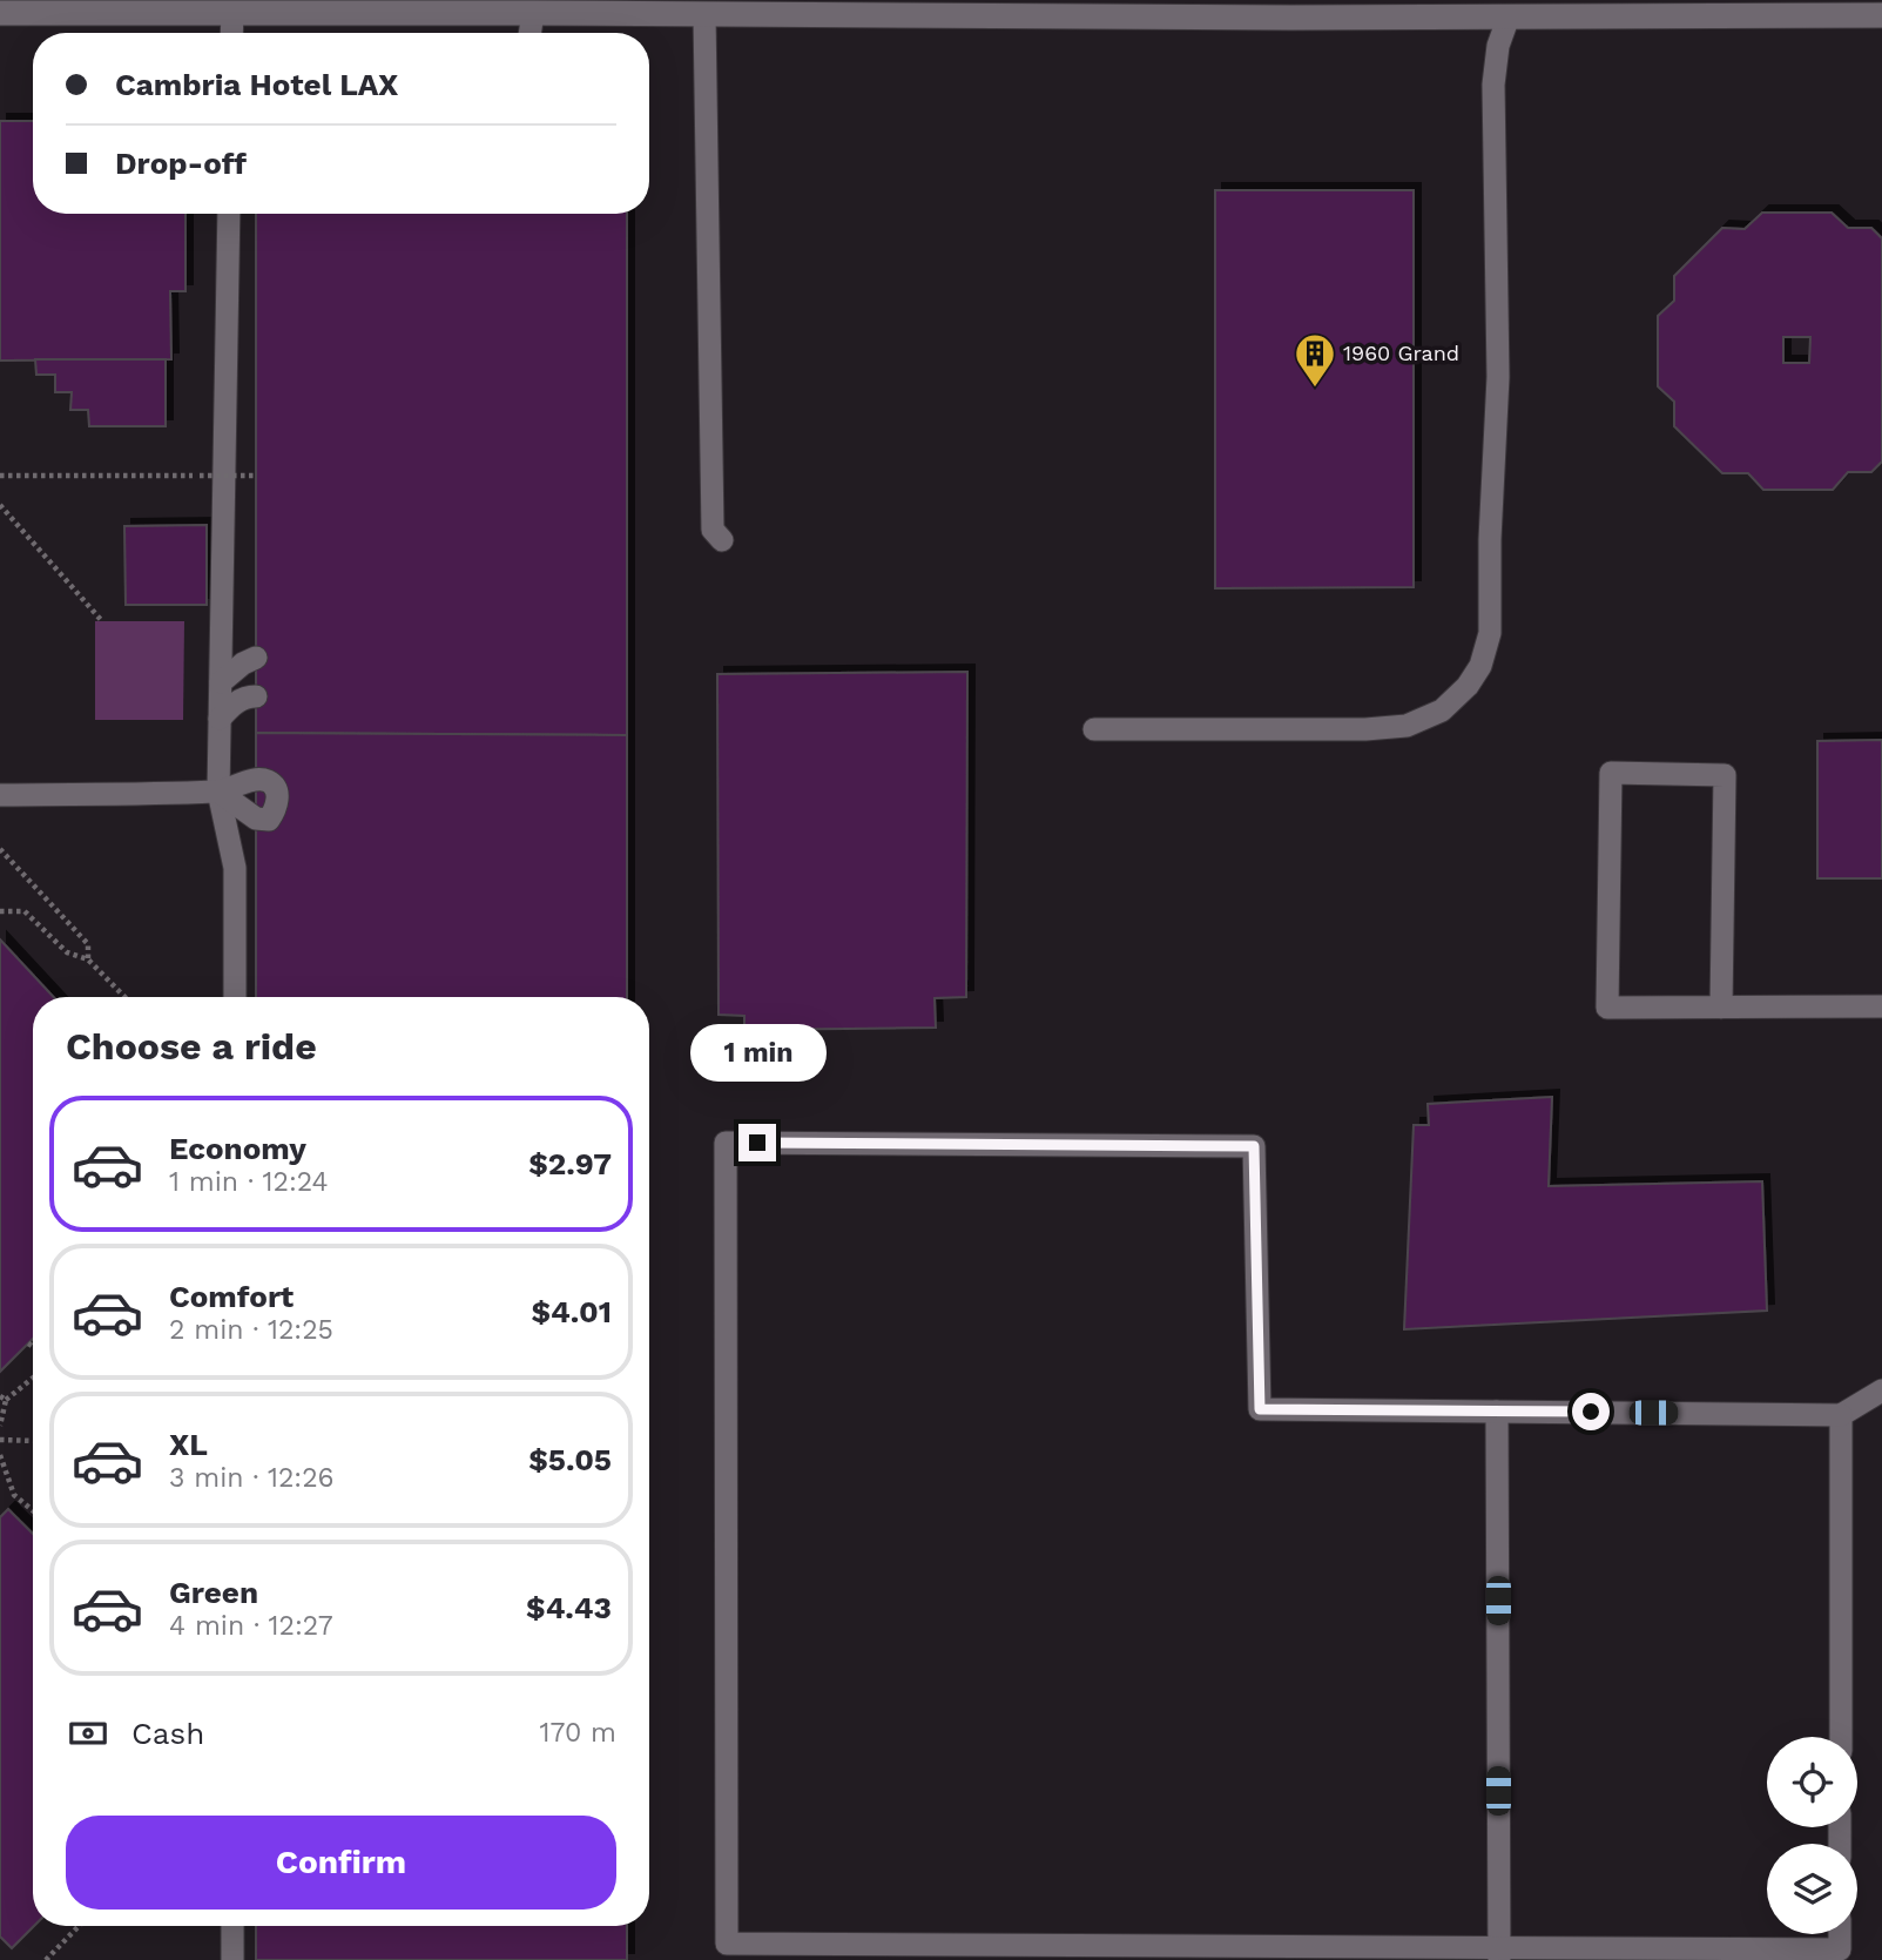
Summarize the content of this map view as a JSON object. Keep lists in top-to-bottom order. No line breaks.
{"places":{"building":["1960 Grand"]},"page":{"banner":["Cambria Hotel LAX","Drop-off"],"heading":"Choose a ride","bubble":"1 min","list":[{"name":"Economy","note":"1 min · 12:24","value":"$2.97"},{"name":"Comfort","note":"2 min · 12:25","value":"$4.01"},{"name":"XL","note":"3 min · 12:26","value":"$5.05"},{"name":"Green","note":"4 min · 12:27","value":"$4.43"}],"pay":["Cash","170 m"],"buttons":"Confirm"}}
